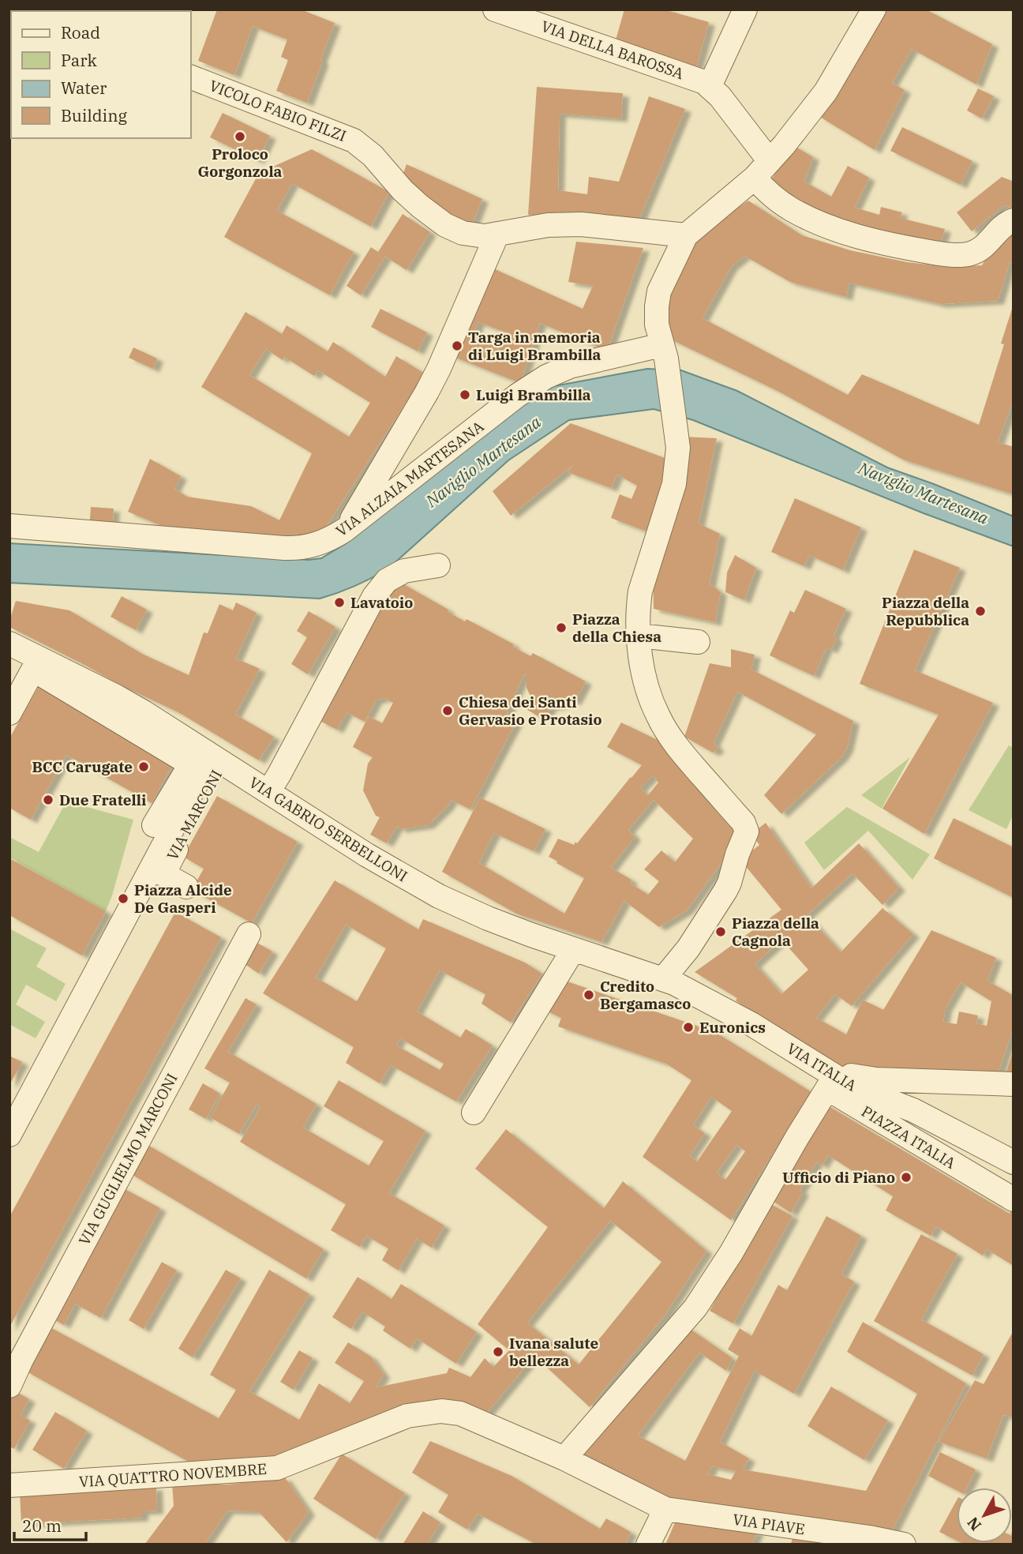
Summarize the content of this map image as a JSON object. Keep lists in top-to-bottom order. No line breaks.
{"streets":{"street":["VIA DELLA BAROSSA","VICOLO FABIO FILZI","VIA ALZAIA MARTESANA","VIA MARCONI","VIA GABRIO SERBELLONI","VIA ITALIA","PIAZZA ITALIA","VIA GUGLIELMO MARCONI","VIA QUATTRO NOVEMBRE","VIA PIAVE"]},"crossings":[["VIA MARCONI","VIA GABRIO SERBELLONI"],["VIA GABRIO SERBELLONI","VIA ITALIA"],["VIA ITALIA","PIAZZA ITALIA"],["VIA QUATTRO NOVEMBRE","VIA PIAVE"]],"water":["Naviglio Martesana"],"places":["Proloco Gorgonzola","Targa in memoria di Luigi Brambilla","Luigi Brambilla","Lavatoio","Piazza della Repubblica","Piazza della Chiesa","Chiesa dei Santi Gervasio e Protasio","BCC Carugate","Due Fratelli","Piazza Alcide De Gasperi","Piazza della Cagnola","Credito Bergamasco","Euronics","Ufficio di Piano","Ivana salute bellezza"],"legend":["Road","Park","Water","Building"],"scale_bar":"20 m","north":"bottom left"}
